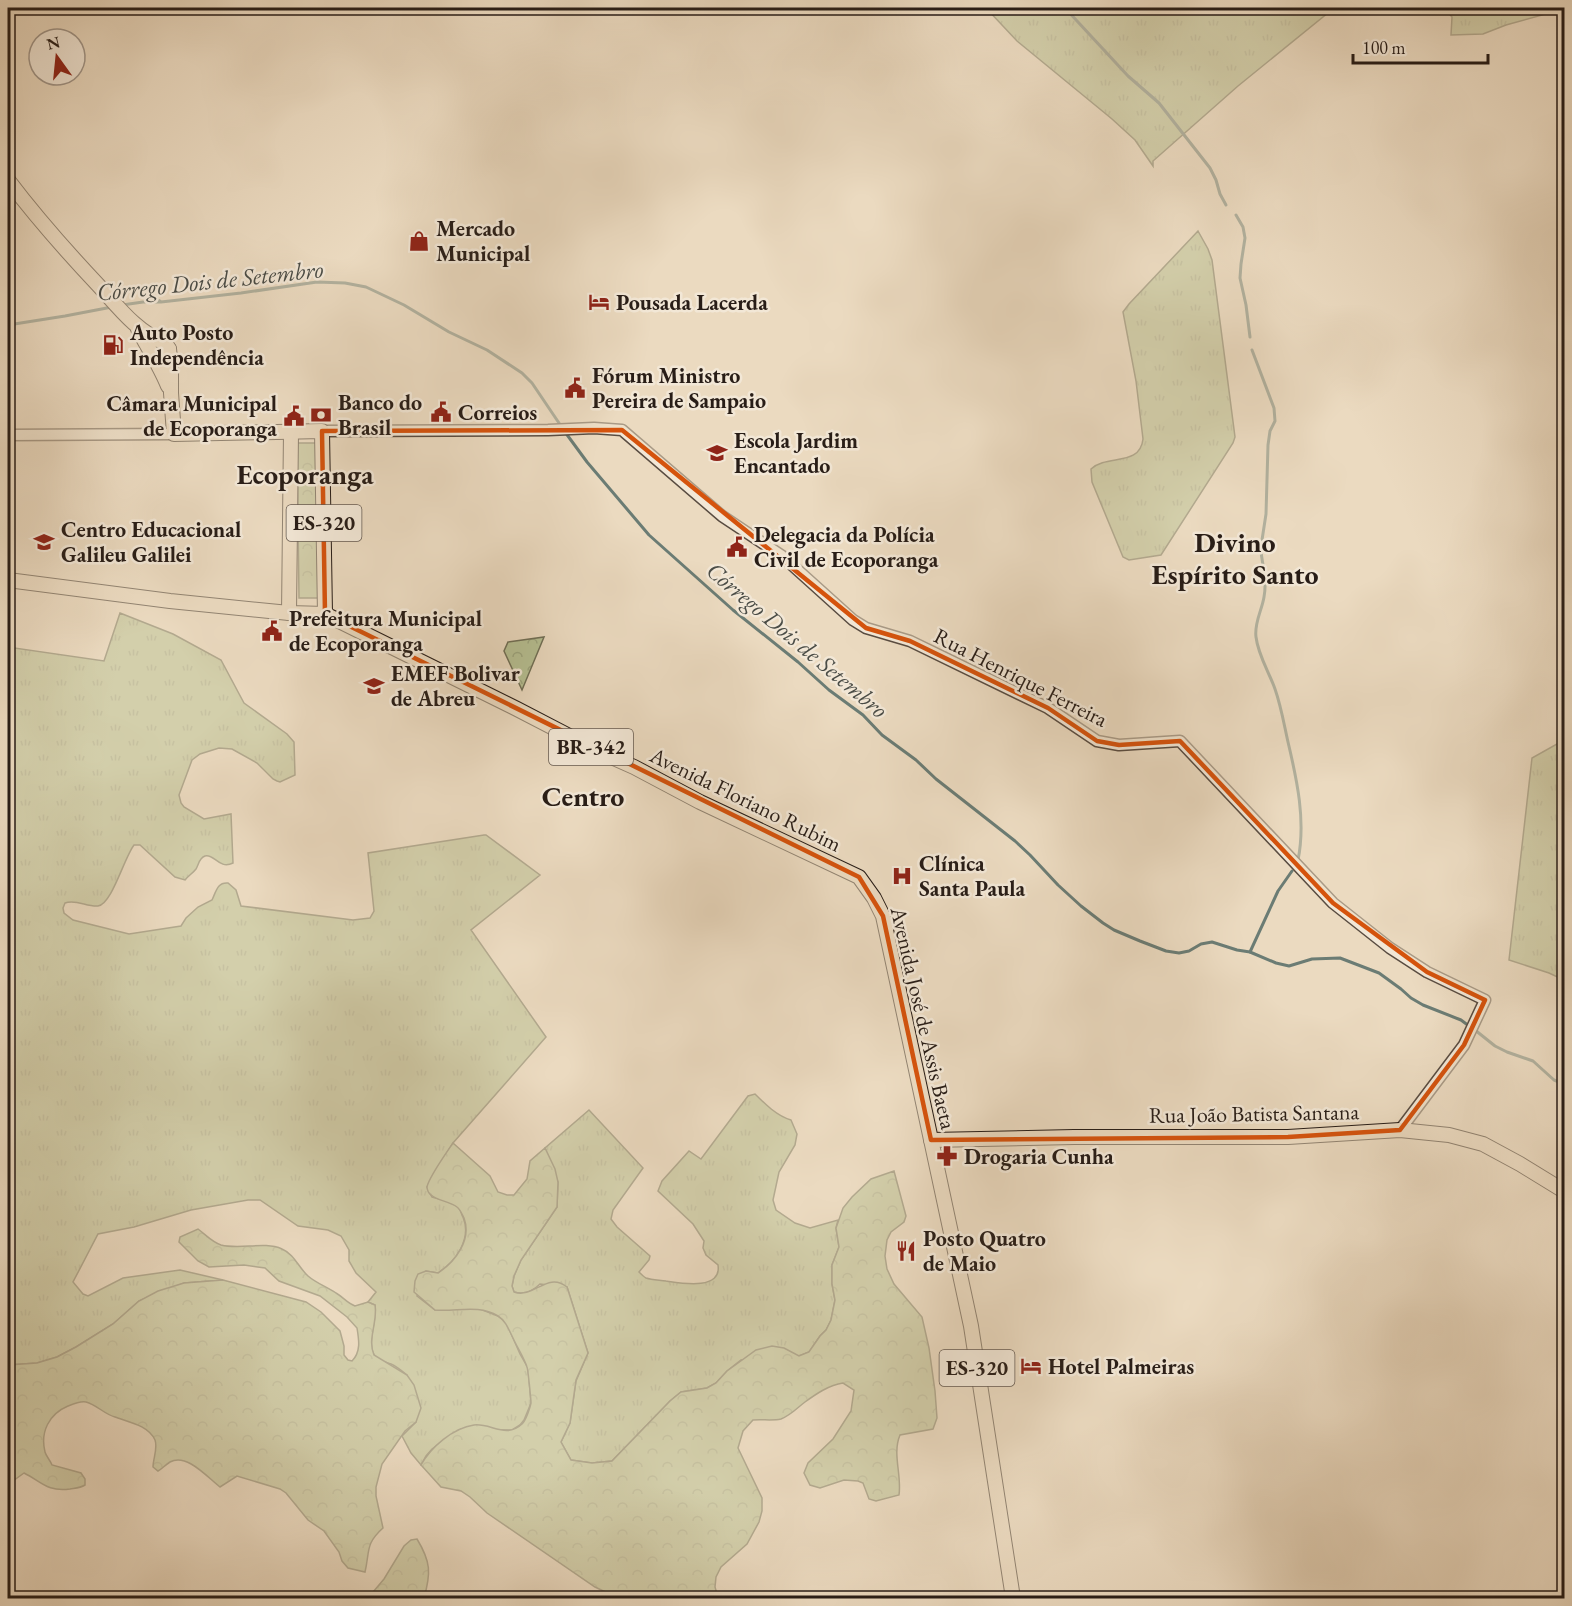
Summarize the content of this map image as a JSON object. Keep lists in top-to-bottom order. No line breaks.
{"streets":{"main road":["ES-320","BR-342","Avenida Floriano Rubim","Avenida José de Assis Baeta","Rua João Batista Santana"],"street":["Rua Henrique Ferreira"]},"crossings":[["ES-320","Rua Henrique Ferreira"],["ES-320","BR-342"],["ES-320","Avenida Floriano Rubim"],["Rua Henrique Ferreira","Rua João Batista Santana"],["BR-342","Avenida Floriano Rubim"],["Avenida Floriano Rubim","Avenida José de Assis Baeta"],["Avenida José de Assis Baeta","Rua João Batista Santana"]],"districts":["Ecoporanga","Divino Espírito Santo","Centro"],"water":["Córrego Dois de Setembro"],"places":{"shop":["Mercado Municipal"],"hotel":["Pousada Lacerda","Hotel Palmeiras"],"fuel station":["Auto Posto Independência"],"public building":["Fórum Ministro Pereira de Sampaio","Correios","Câmara Municipal de Ecoporanga","Delegacia da Polícia Civil de Ecoporanga","Prefeitura Municipal de Ecoporanga"],"bank":["Banco do Brasil"],"school or university":["Escola Jardim Encantado","Centro Educacional Galileu Galilei","EMEF Bolivar de Abreu"],"hospital":["Clínica Santa Paula"],"pharmacy":["Drogaria Cunha"],"restaurant":["Posto Quatro de Maio"]},"scale_bar":"100 m","north":"top"}
